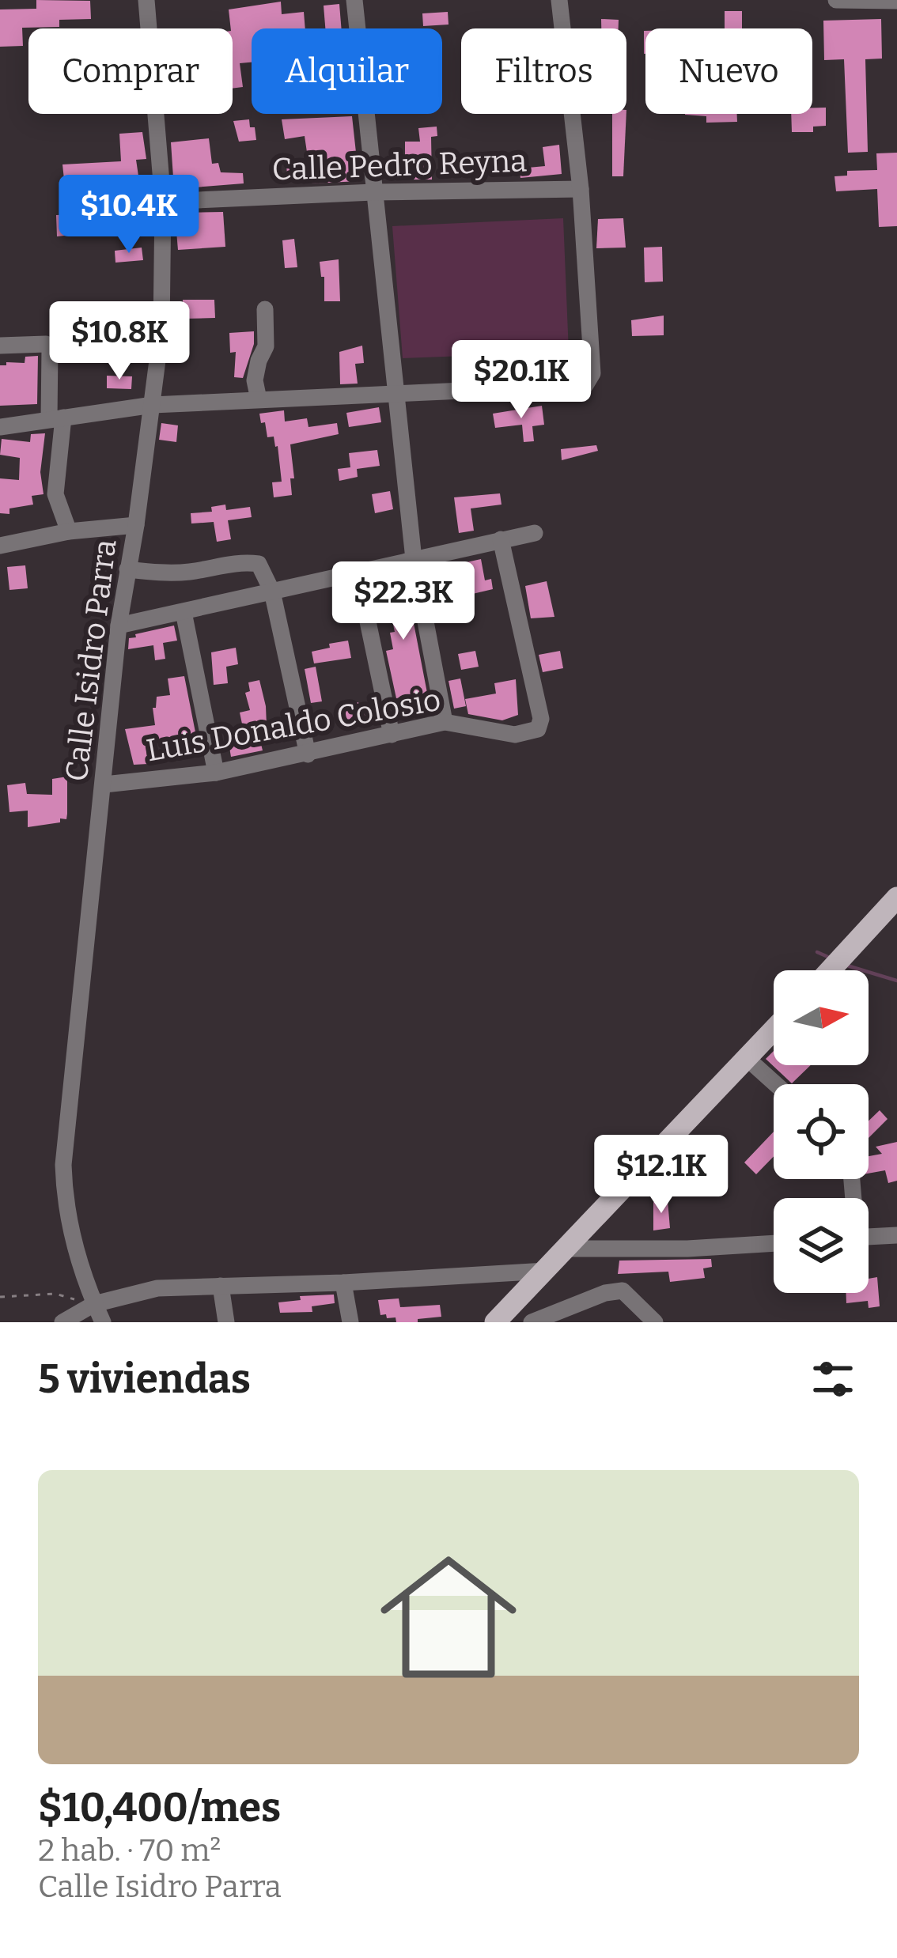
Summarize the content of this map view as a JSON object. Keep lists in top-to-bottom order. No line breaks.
{"streets":{"street":["Calle Pedro Reyna","Calle Isidro Parra","Luis Donaldo Colosio"]},"crossings":[["Calle Pedro Reyna","Calle Isidro Parra"],["Calle Isidro Parra","Luis Donaldo Colosio"]],"north":"right","page":{"chip":["Comprar","Alquilar","Filtros","Nuevo"],"price":["$10.4K","$10.8K","$20.1K","$22.3K","$12.1K"],"heading":"5 viviendas","list":[{"name":"$10,400/mes","note":"2 hab. · 70 m² · Calle Isidro Parra"}]}}
